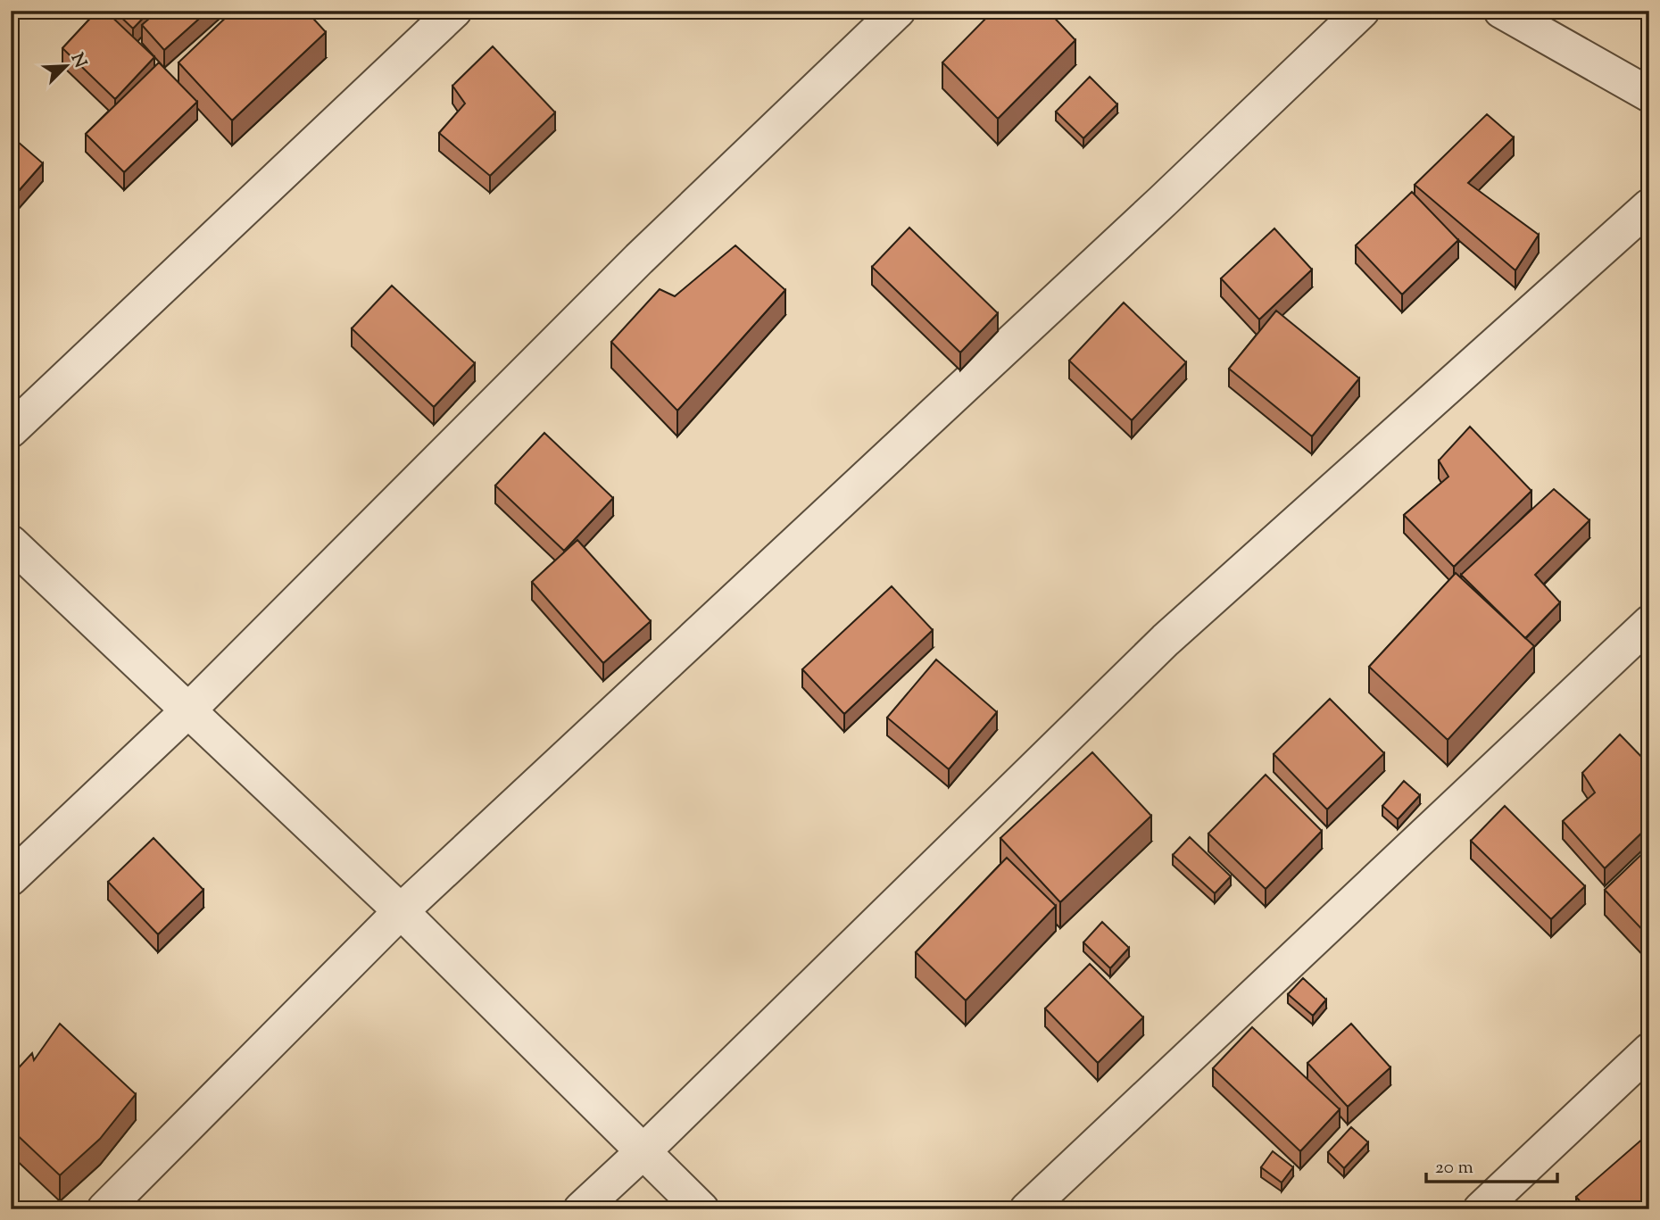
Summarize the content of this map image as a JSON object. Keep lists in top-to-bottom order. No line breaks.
{"scale_bar":"20 m","north":"top right"}
